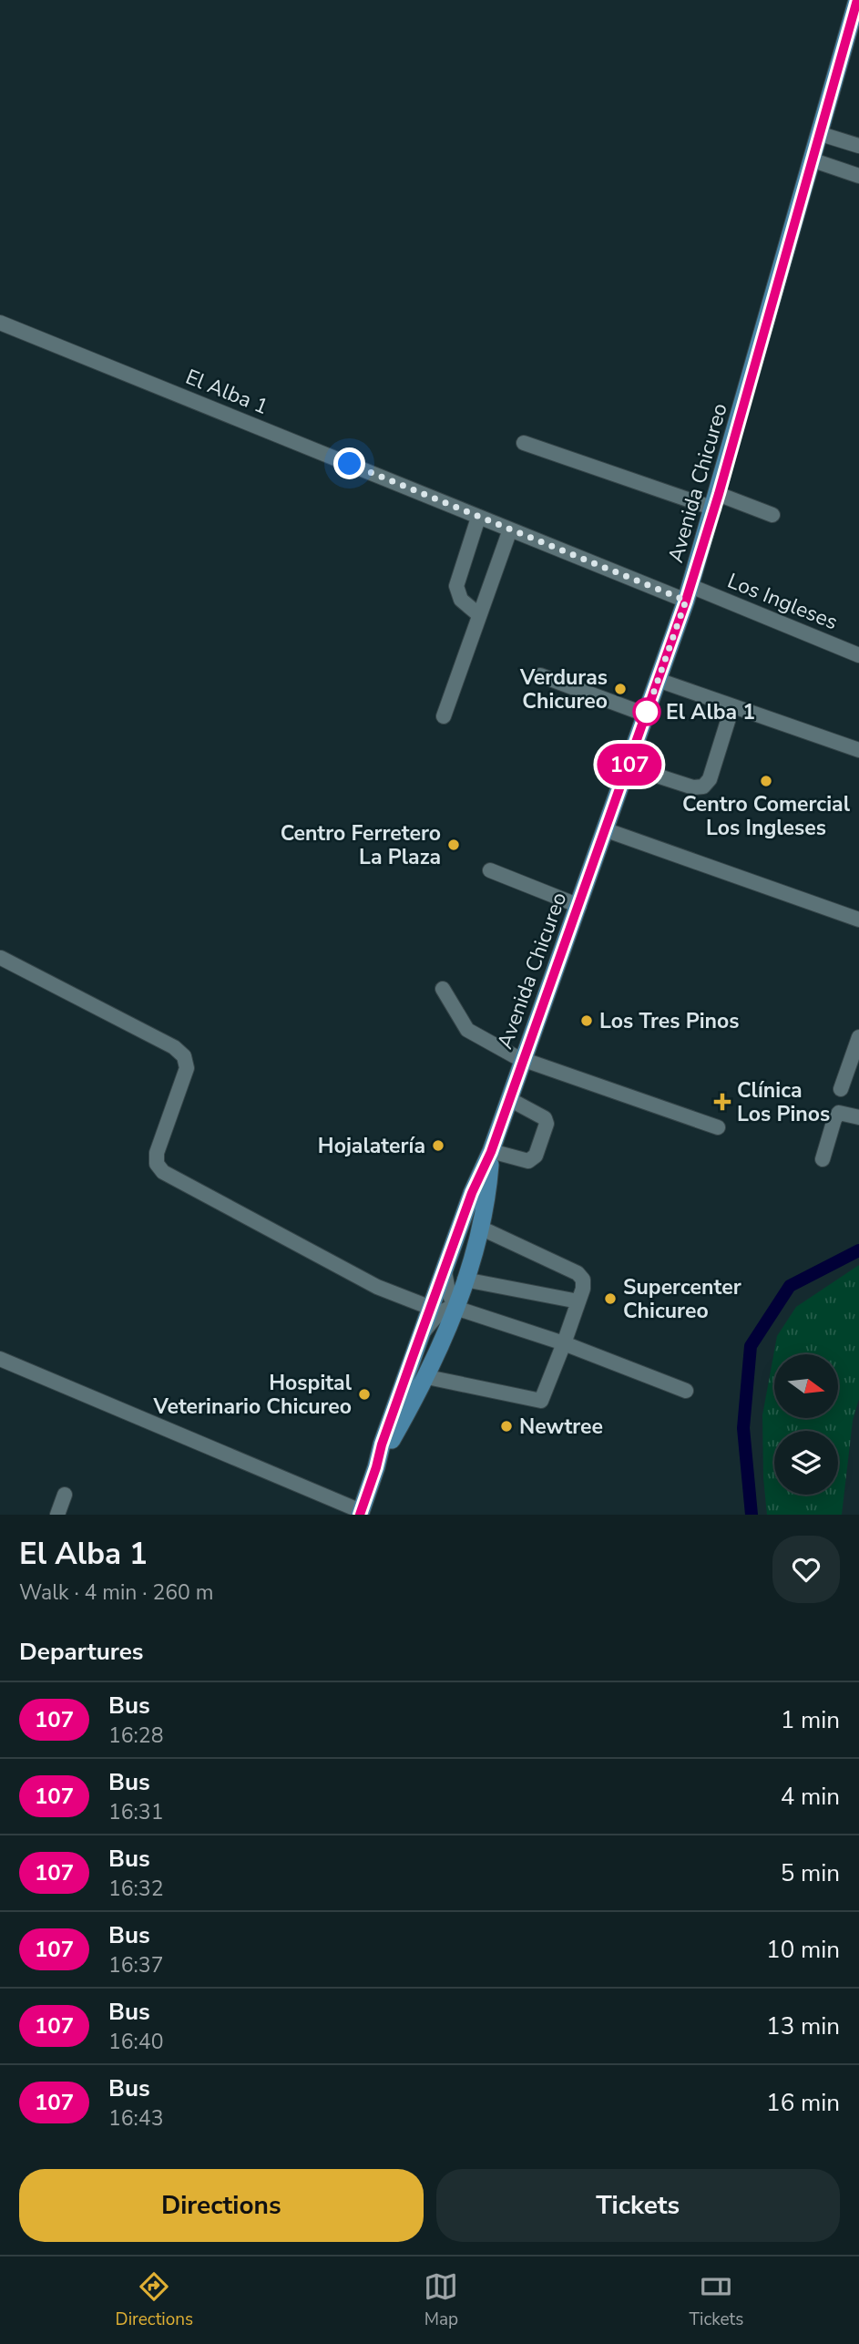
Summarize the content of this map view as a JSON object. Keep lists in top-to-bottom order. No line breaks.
{"streets":{"main road":["Avenida Chicureo"],"street":["El Alba 1","Los Ingleses"]},"crossings":[["El Alba 1","Avenida Chicureo"],["El Alba 1","Los Ingleses"],["Avenida Chicureo","Los Ingleses"]],"places":{"other":["Verduras Chicureo","El Alba 1","Centro Comercial Los Ingleses","Centro Ferretero La Plaza","Los Tres Pinos","Hojalatería","Supercenter Chicureo","Hospital Veterinario Chicureo","Newtree"],"health":["Clínica Los Pinos"]},"lines":["bus line 107"],"north":"right","page":{"on_map":"107","heading":[["El Alba 1","Walk · 4 min · 260 m"],"Departures"],"list":[{"mark":"107","name":"Bus","note":"16:28","value":"1 min"},{"mark":"107","name":"Bus","note":"16:31","value":"4 min"},{"mark":"107","name":"Bus","note":"16:32","value":"5 min"},{"mark":"107","name":"Bus","note":"16:37","value":"10 min"},{"mark":"107","name":"Bus","note":"16:40","value":"13 min"},{"mark":"107","name":"Bus","note":"16:43","value":"16 min"}],"buttons":["Directions","Tickets"],"tabs":["Directions","Map","Tickets"]}}
